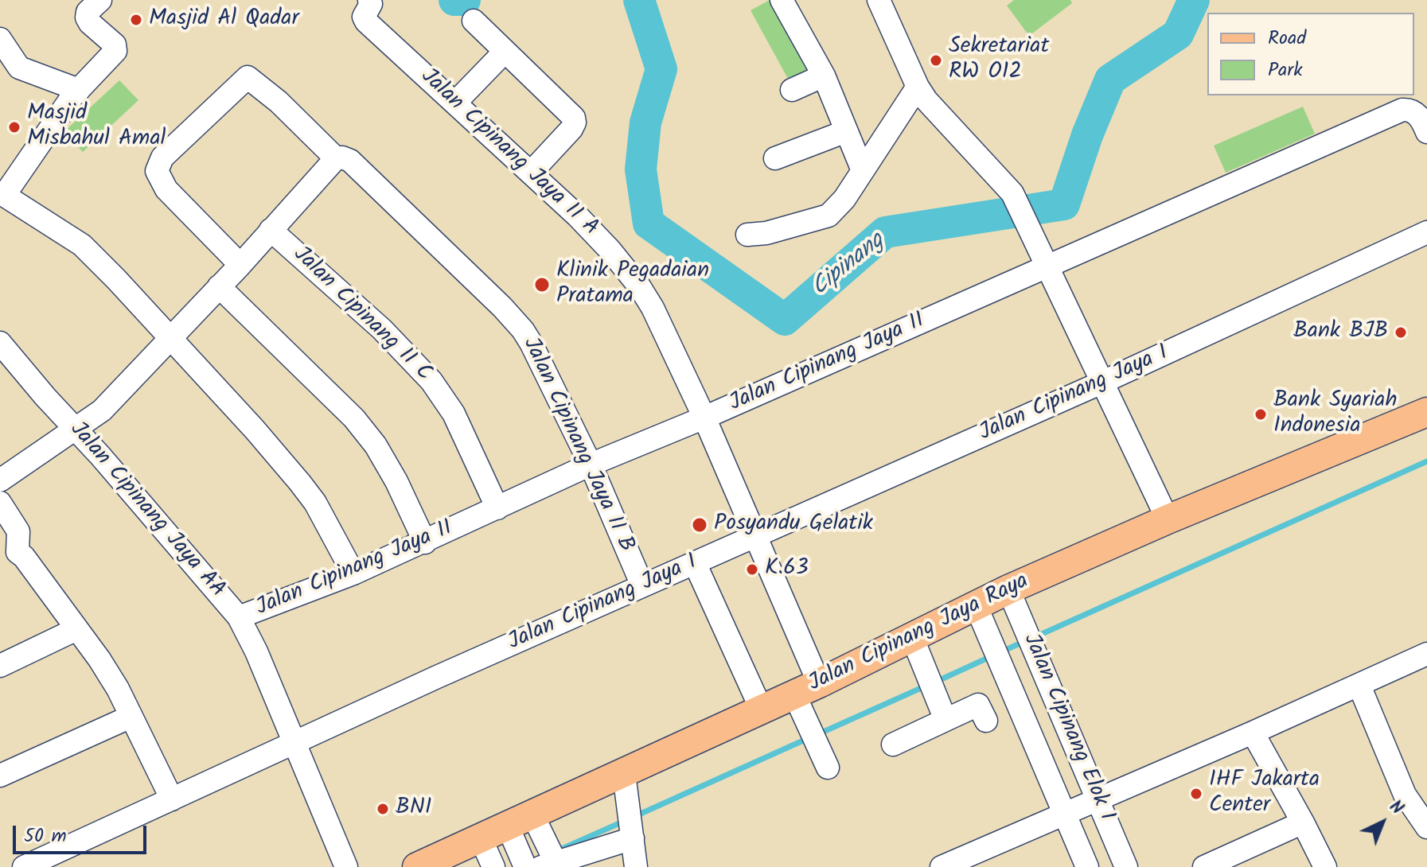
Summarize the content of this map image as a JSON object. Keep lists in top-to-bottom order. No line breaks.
{"streets":{"main road":["Jalan Cipinang Jaya Raya"],"street":["Jalan Cipinang Jaya II A","Jalan Cipinang II C","Jalan Cipinang Jaya II","Jalan Cipinang Jaya I","Jalan Cipinang Jaya II B","Jalan Cipinang Jaya AA","Jalan Cipinang Elok I"]},"crossings":[["Jalan Cipinang Jaya II A","Jalan Cipinang Jaya II"],["Jalan Cipinang Jaya II A","Jalan Cipinang Jaya I"],["Jalan Cipinang Jaya II A","Jalan Cipinang Jaya Raya"],["Jalan Cipinang II C","Jalan Cipinang Jaya II"],["Jalan Cipinang Jaya II","Jalan Cipinang Jaya II B"],["Jalan Cipinang Jaya II","Jalan Cipinang Jaya AA"],["Jalan Cipinang Jaya I","Jalan Cipinang Jaya II B"],["Jalan Cipinang Jaya I","Jalan Cipinang Jaya AA"],["Jalan Cipinang Jaya Raya","Jalan Cipinang Elok I"]],"water":["Cipinang"],"places":["Masjid Al Qadar","Sekretariat RW O12","Masjid Misbahul Amal","Klinik Pegadaian Pratama","Bank BJB","Bank Syariah Indonesia","Posyandu Gelatik","K.63","IHF Jakarta Center","BNI"],"legend":["Road","Park"],"scale_bar":"50 m","north":"top right"}
